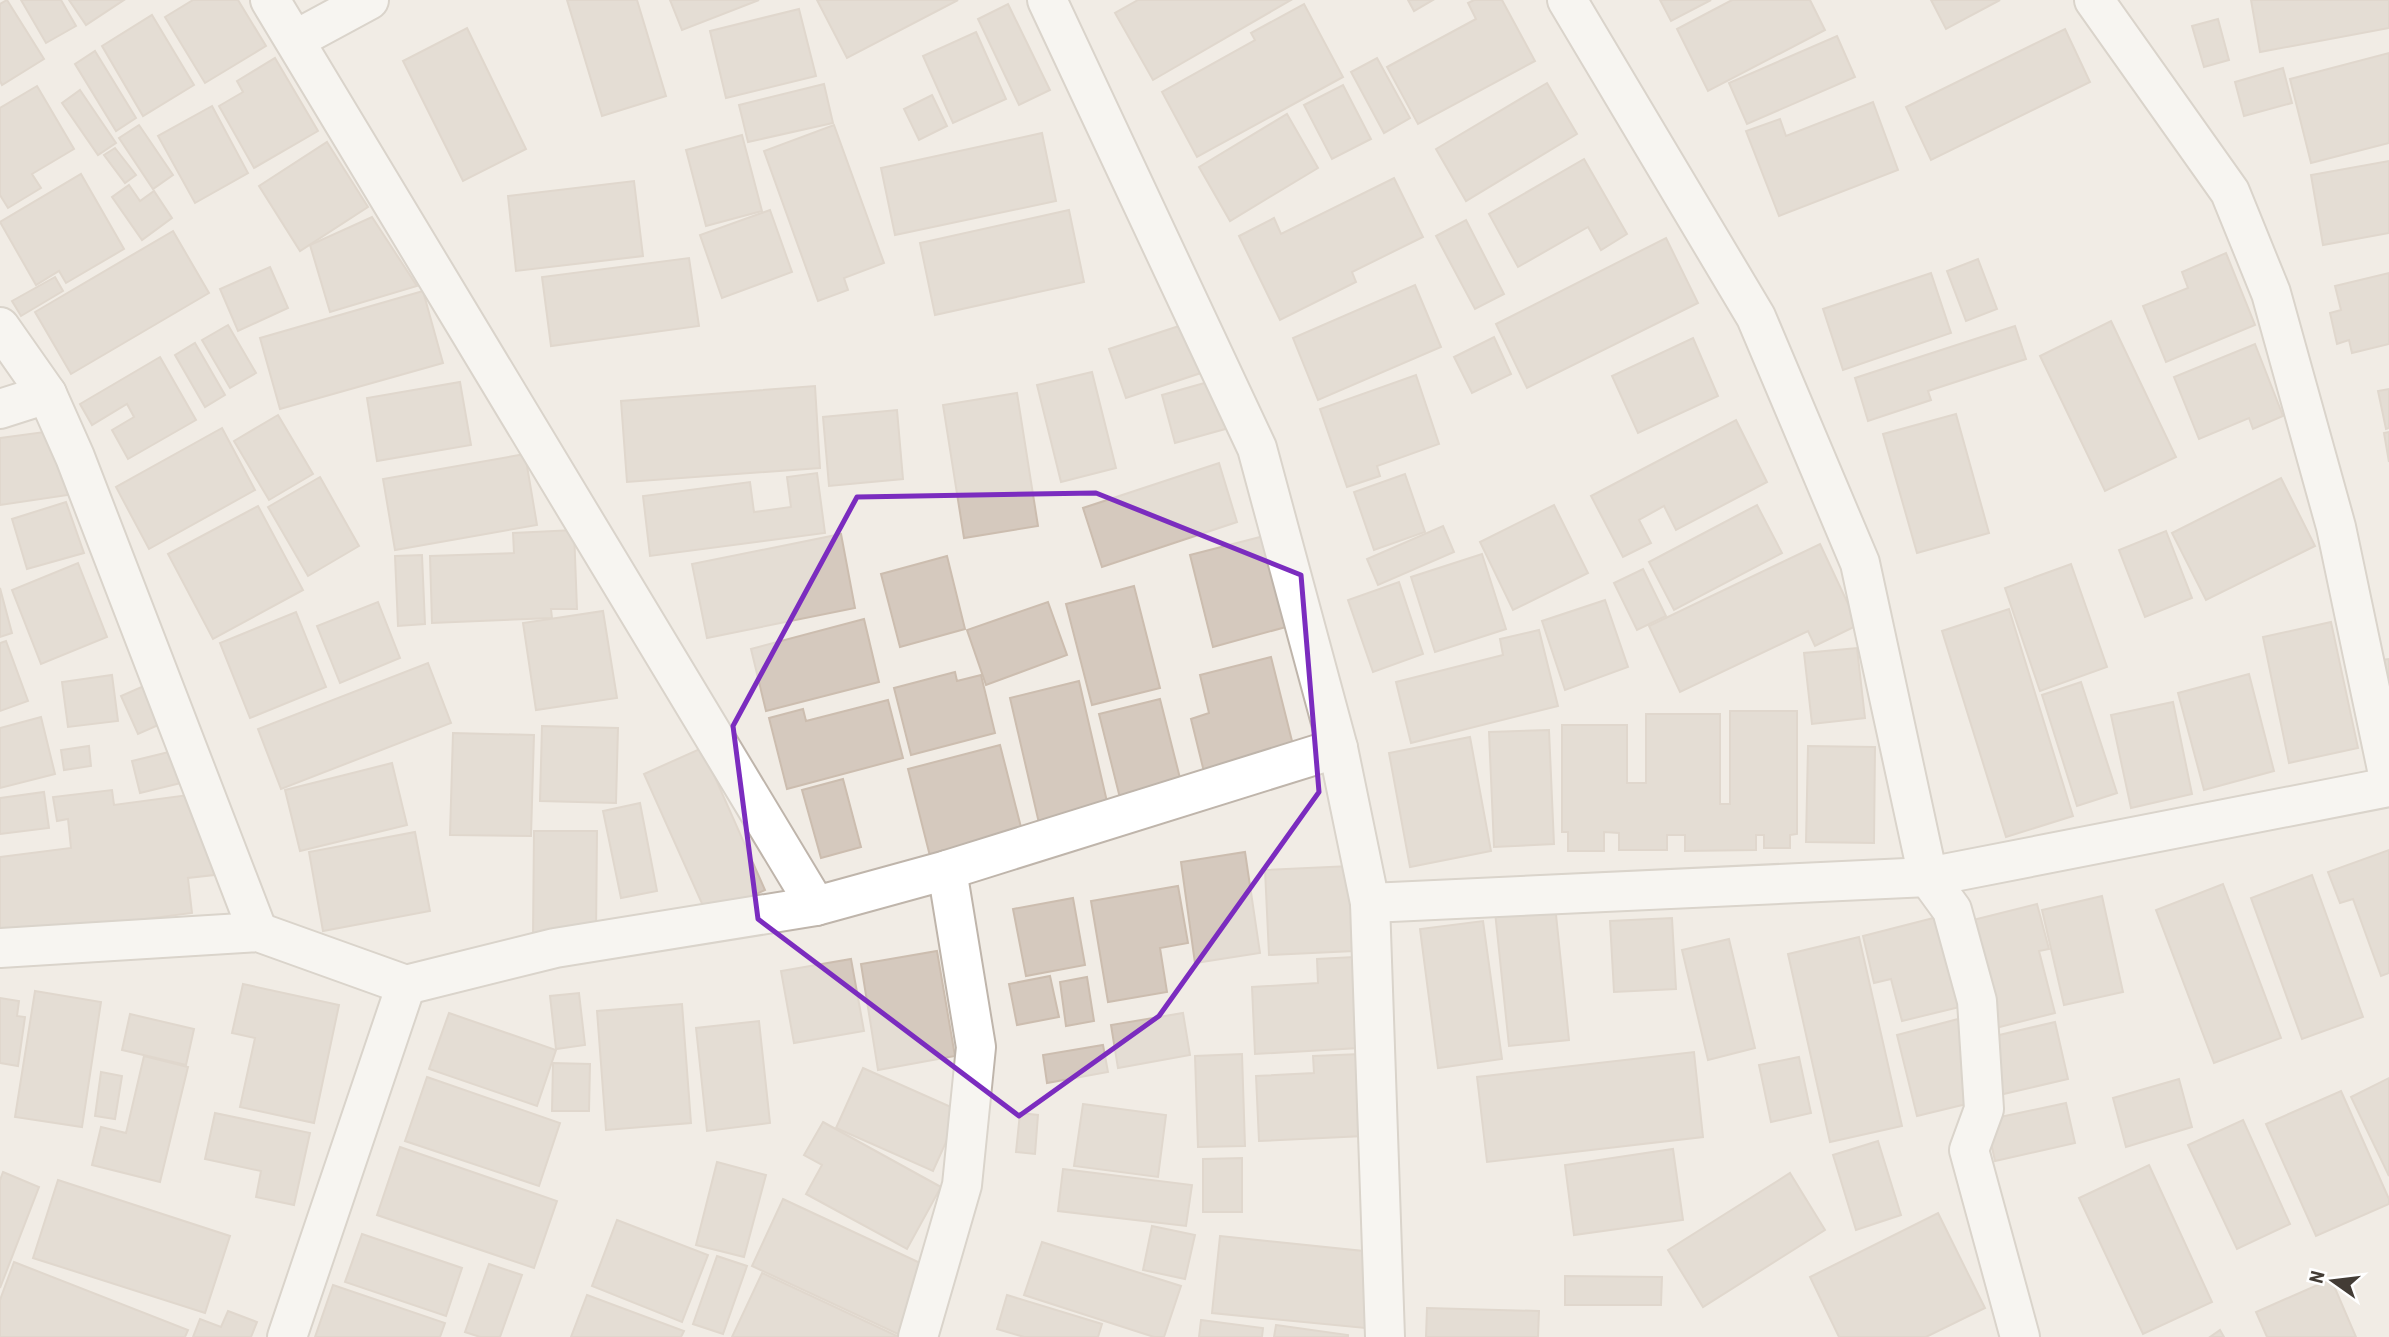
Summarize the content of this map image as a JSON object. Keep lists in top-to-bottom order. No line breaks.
{"north":"left"}
